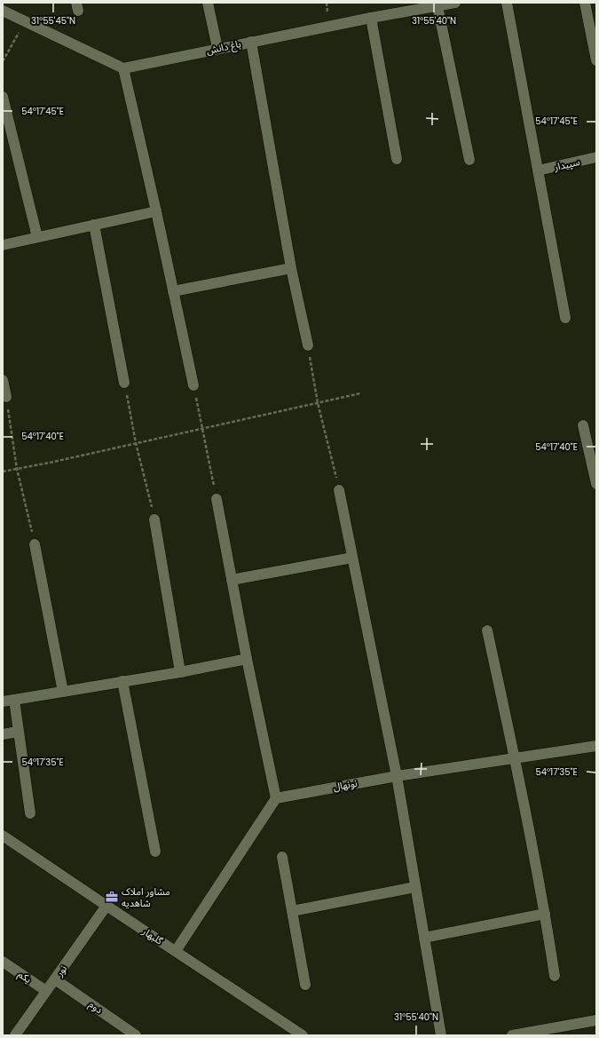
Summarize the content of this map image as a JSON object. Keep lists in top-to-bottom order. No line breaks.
{"streets":{"street":["باغ دانش","سپیدار","نونهال","گلبهار","نور","یکم","دوم"]},"crossings":[["گلبهار","نور"],["نور","یکم"],["نور","دوم"]],"places":{"office":["مشاور املاک شاهدیه"]},"coordinates":["31°55'45\"N","31°55'40\"N","54°17'45\"E","54°17'40\"E","54°17'35\"E"]}
